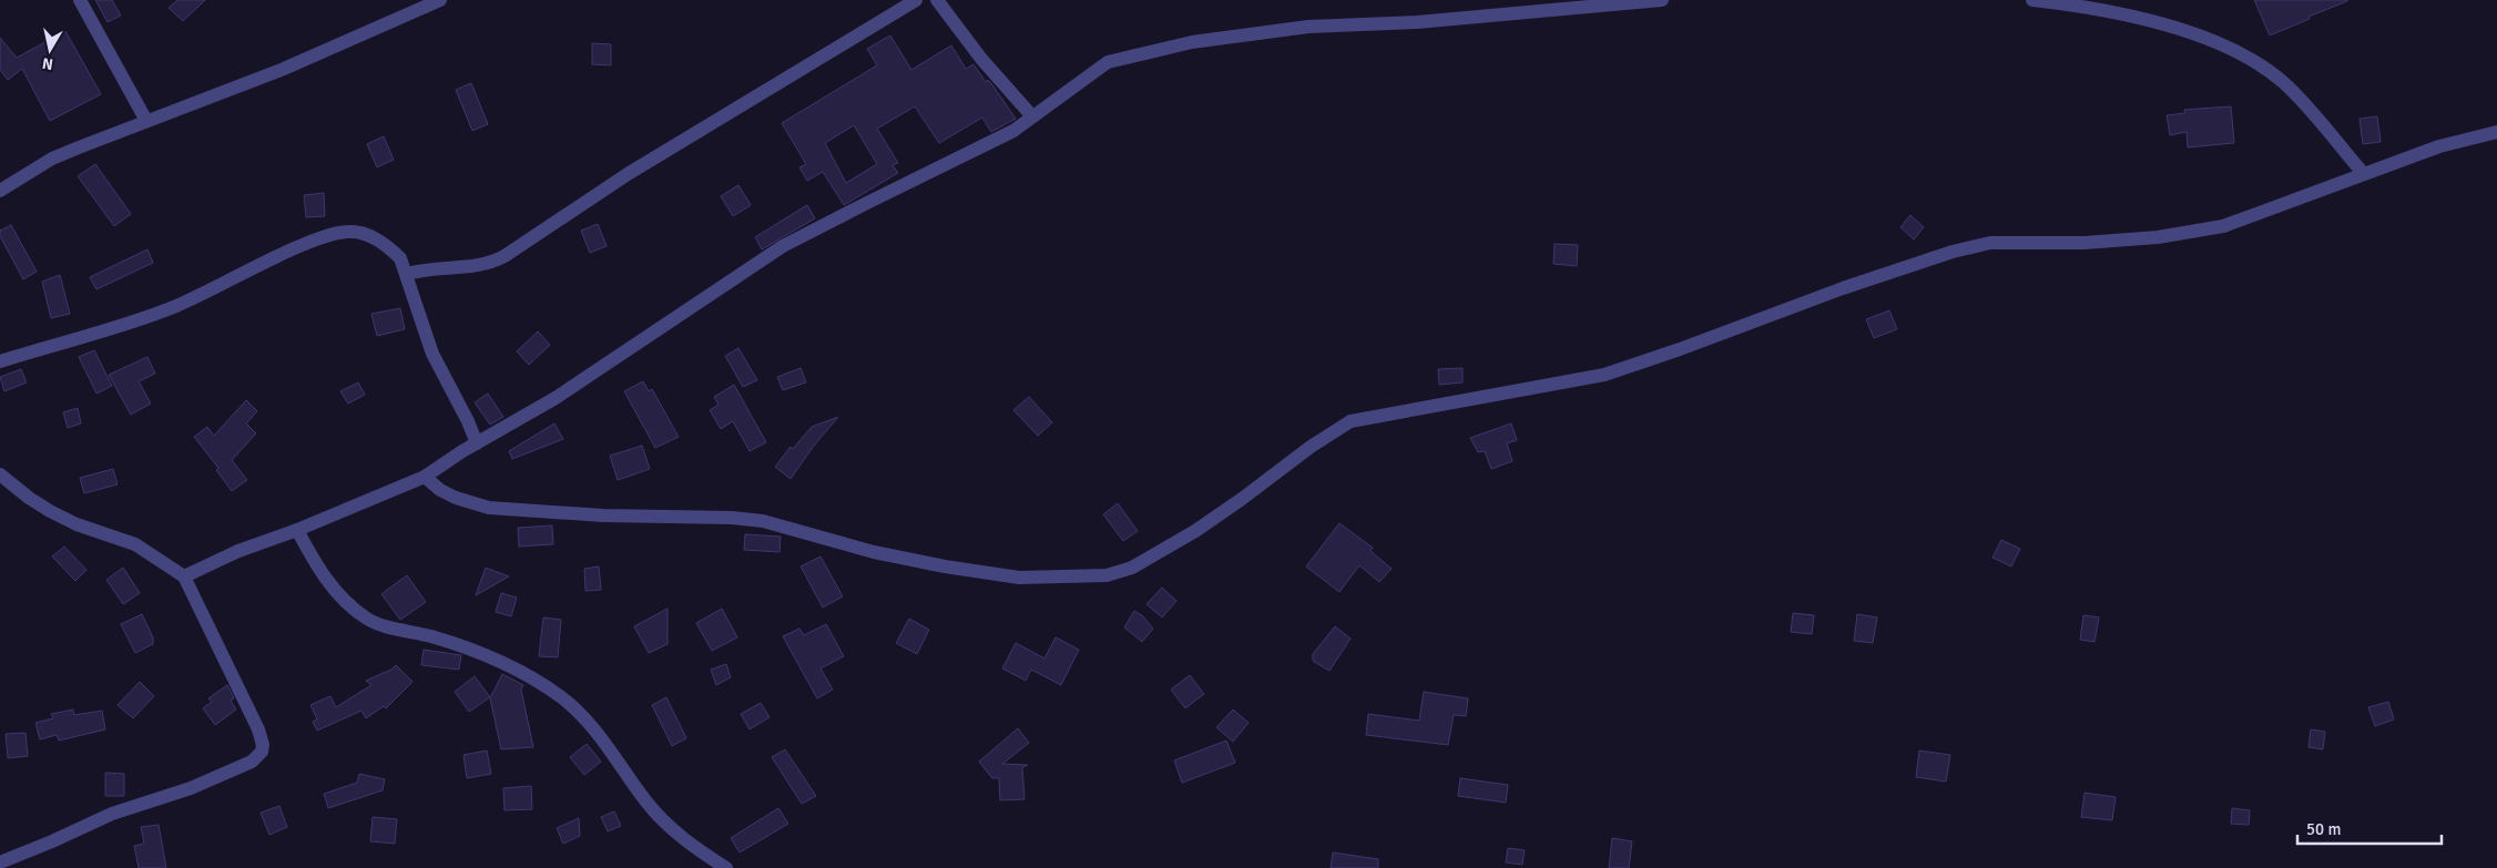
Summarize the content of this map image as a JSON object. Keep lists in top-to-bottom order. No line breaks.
{"scale_bar":"50 m","north":"bottom"}
